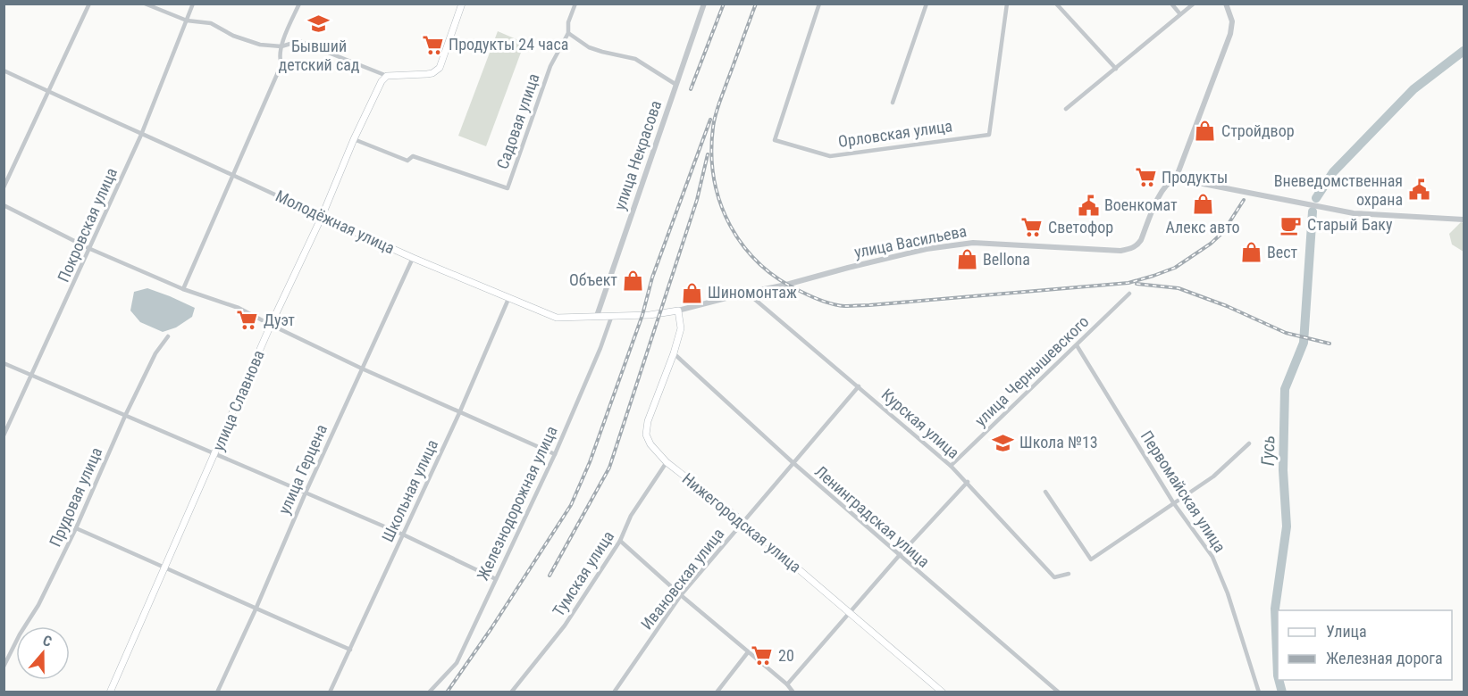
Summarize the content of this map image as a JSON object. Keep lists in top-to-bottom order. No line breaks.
{"streets":{"main road":["Молодёжная улица","улица Славнова","Нижегородская улица"],"street":["Садовая улица","Орловская улица","улица Некрасова","Покровская улица","улица Васильева","улица Чернышевского","Курская улица","улица Герцена","Школьная улица","Первомайская улица","Прудовая улица","Железнодорожная улица","Ленинградская улица","Тумская улица","Ивановская улица"]},"crossings":[["Садовая улица","улица Славнова"],["улица Некрасова","Молодёжная улица"],["Молодёжная улица","Покровская улица"],["Молодёжная улица","улица Васильева"],["Молодёжная улица","улица Славнова"],["Молодёжная улица","улица Герцена"],["Молодёжная улица","Школьная улица"],["Молодёжная улица","Железнодорожная улица"],["Молодёжная улица","Нижегородская улица"],["улица Васильева","Курская улица"],["улица Васильева","Нижегородская улица"],["улица Чернышевского","Курская улица"],["улица Чернышевского","Первомайская улица"],["Курская улица","Ивановская улица"],["Ленинградская улица","Нижегородская улица"],["Ленинградская улица","Ивановская улица"],["Нижегородская улица","Тумская улица"],["Нижегородская улица","Ивановская улица"]],"water":["Гусь"],"places":{"school or university":["Бывший детский сад","Школа №13"],"supermarket":["Продукты 24 часа","Продукты","Светофор","Дуэт","20"],"shop":["Стройдвор","Алекс авто","Вест","Bellona","Объект","Шиномонтаж"],"public building":["Вневедомственная охрана","Военкомат"],"cafe":["Старый Баку"]},"legend":["Улица","Железная дорога"],"north":"top"}
